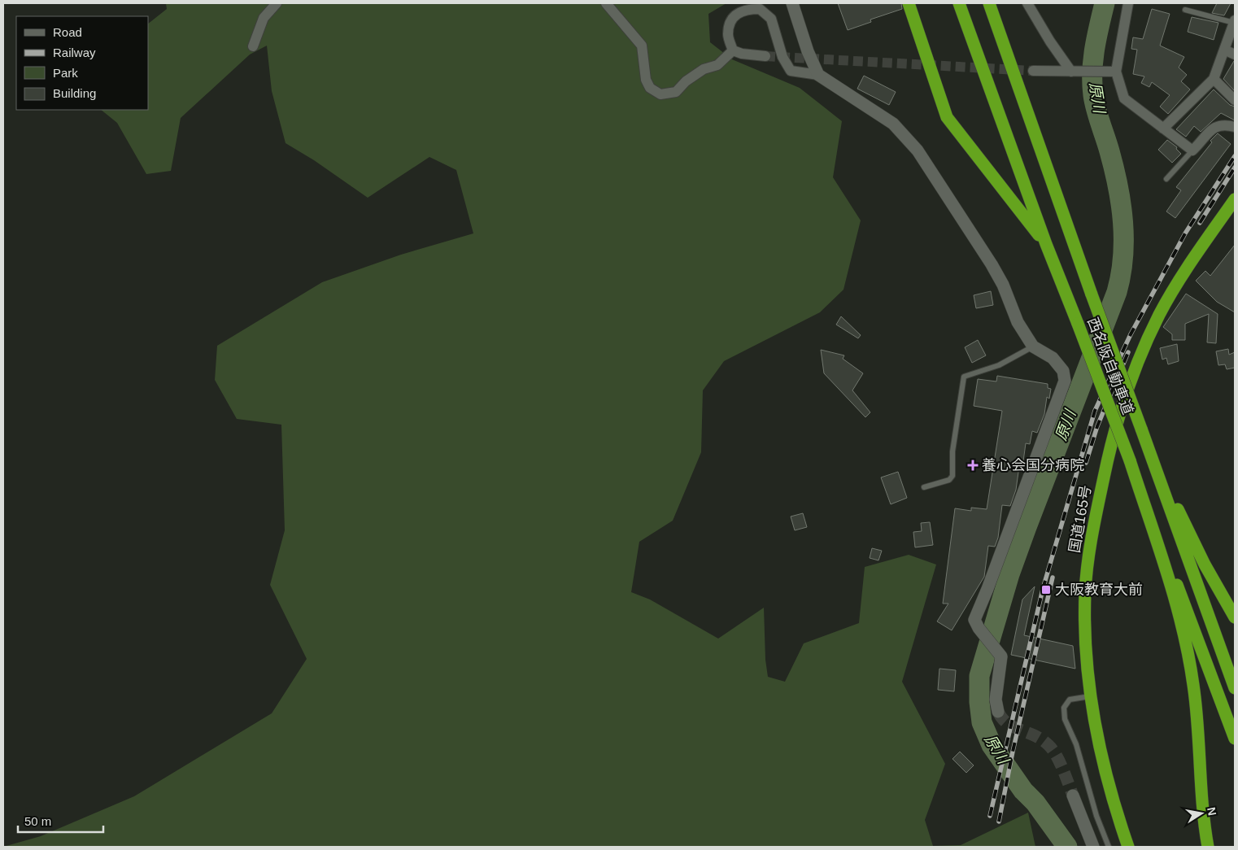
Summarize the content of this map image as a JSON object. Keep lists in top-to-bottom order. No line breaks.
{"streets":{"highway":["西名阪自動車道","国道165号"]},"water":["原川"],"places":{"health":["養心会国分病院"],"transit":["大阪教育大前"]},"legend":["Road","Railway","Park","Building"],"scale_bar":"50 m","north":"right"}
